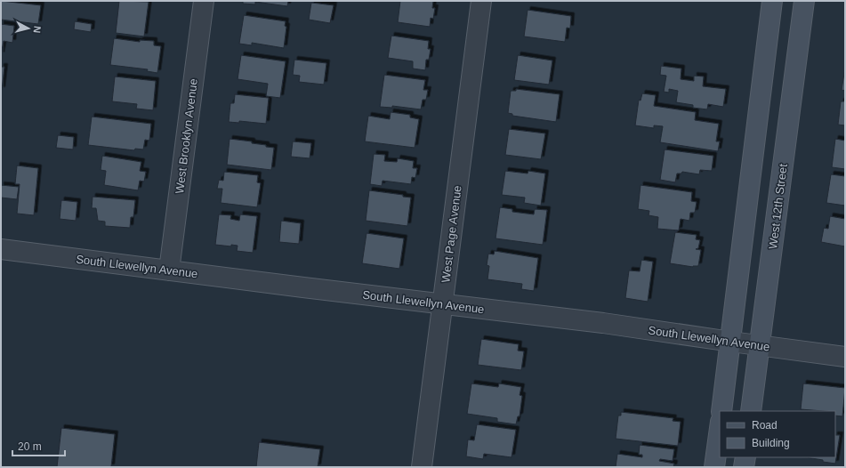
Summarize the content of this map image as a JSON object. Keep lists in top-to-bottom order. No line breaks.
{"streets":{"main road":["West 12th Street"],"street":["West Brooklyn Avenue","West Page Avenue","South Llewellyn Avenue"]},"crossings":[["West Brooklyn Avenue","South Llewellyn Avenue"],["West 12th Street","South Llewellyn Avenue"],["West Page Avenue","South Llewellyn Avenue"]],"legend":["Road","Building"],"scale_bar":"20 m","north":"right"}
